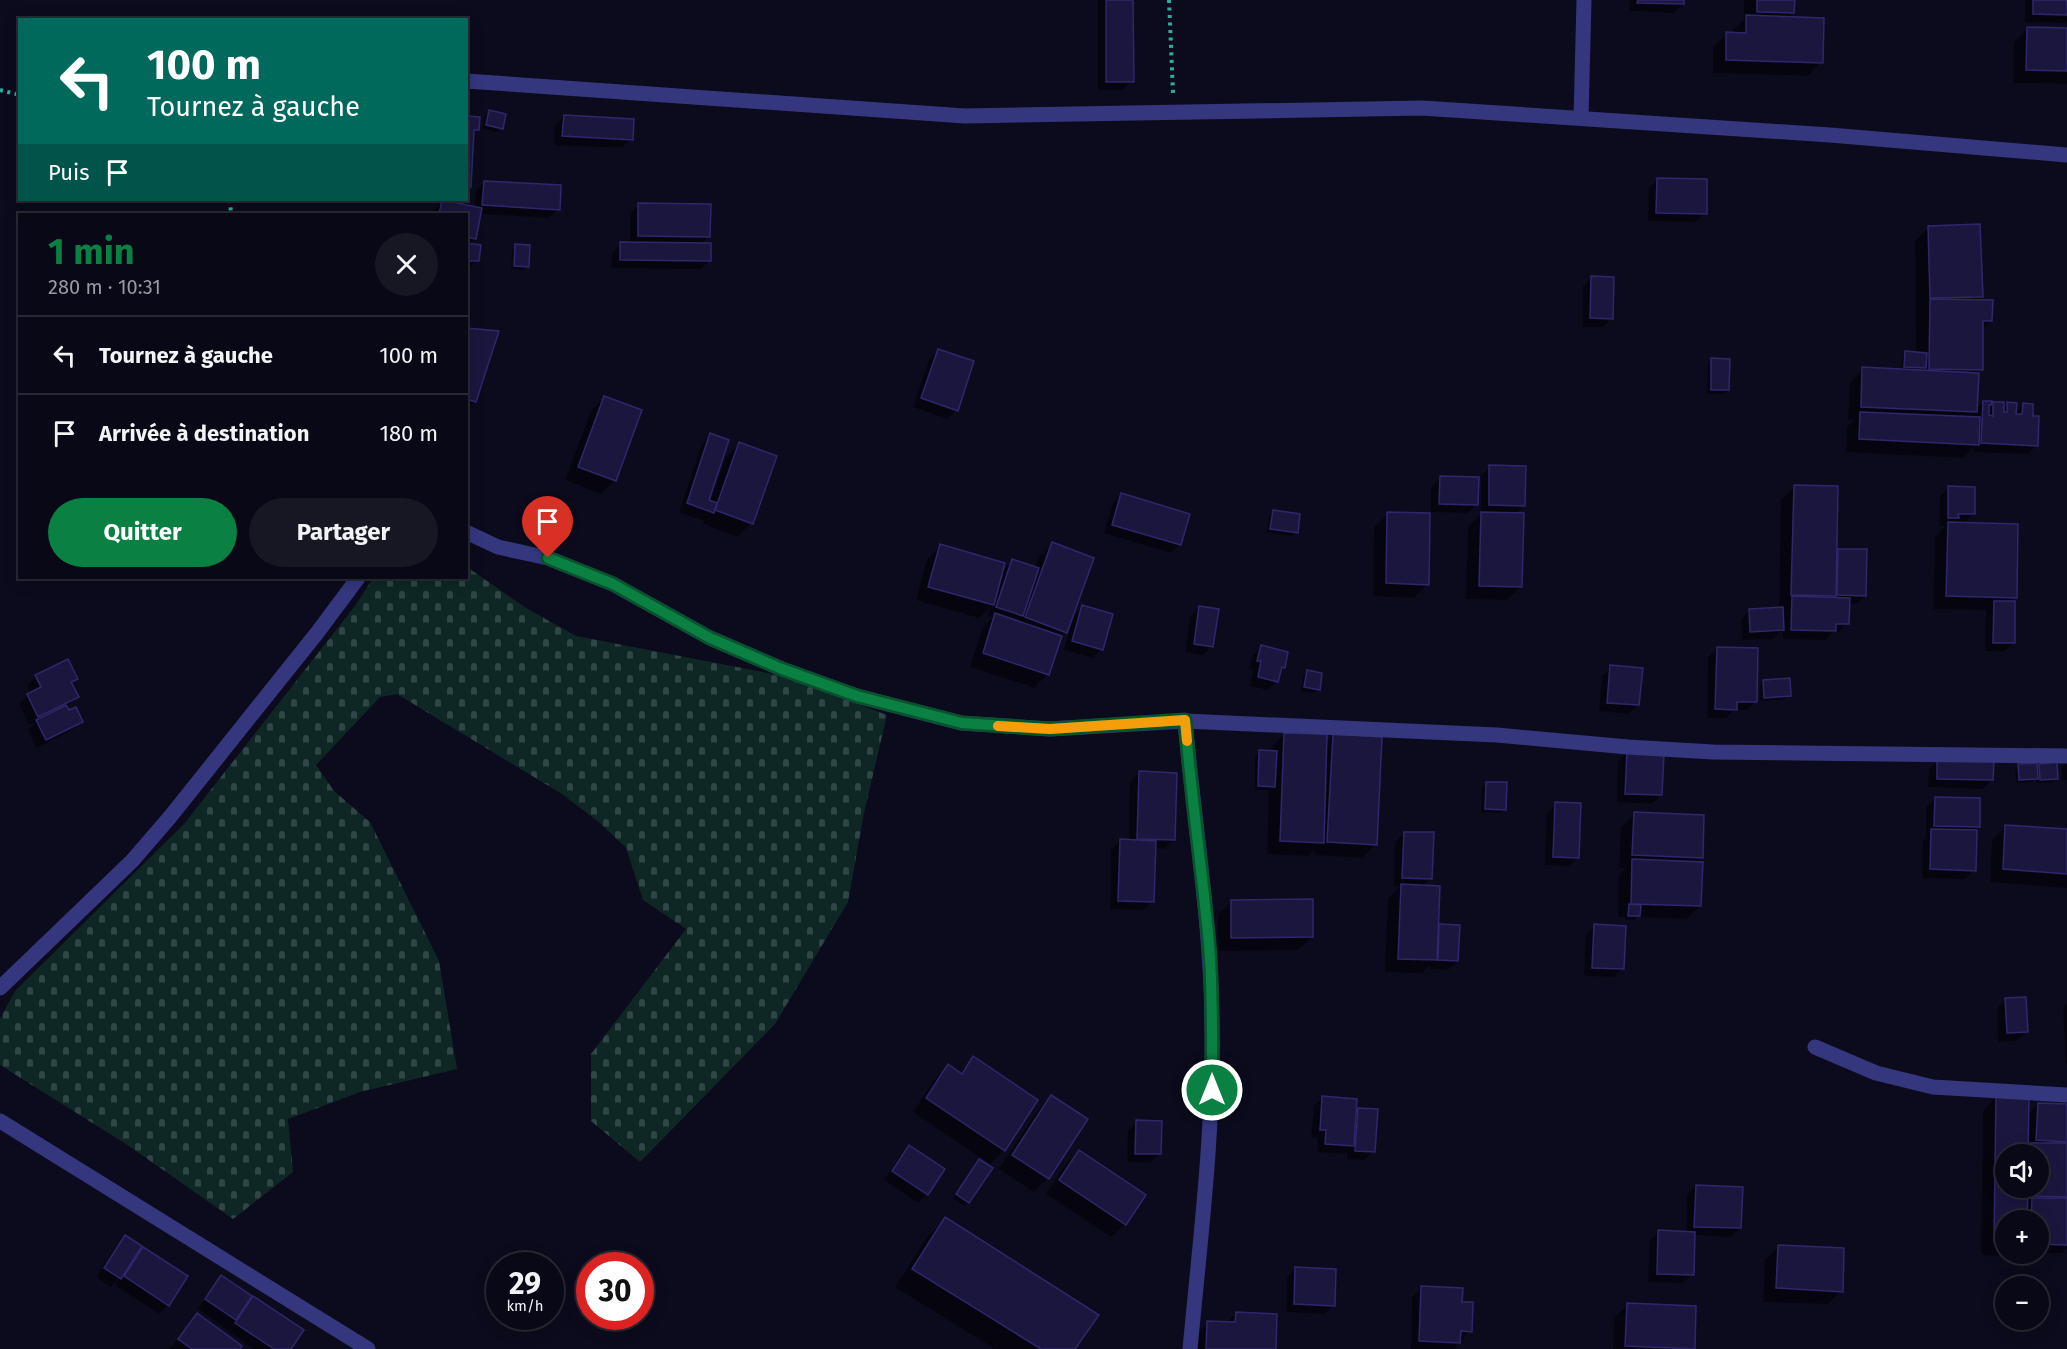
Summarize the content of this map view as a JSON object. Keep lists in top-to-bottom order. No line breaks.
{"page":{"turn":["100 m","Tournez à gauche"],"then":"Puis","heading":["1 min","280 m · 10:31"],"list":[{"name":"Tournez à gauche","value":"100 m"},{"name":"Arrivée à destination","value":"180 m"}],"buttons":["Quitter","Partager"],"map_buttons":["+","−"],"speed":"29 km/h","limit":"30"}}
